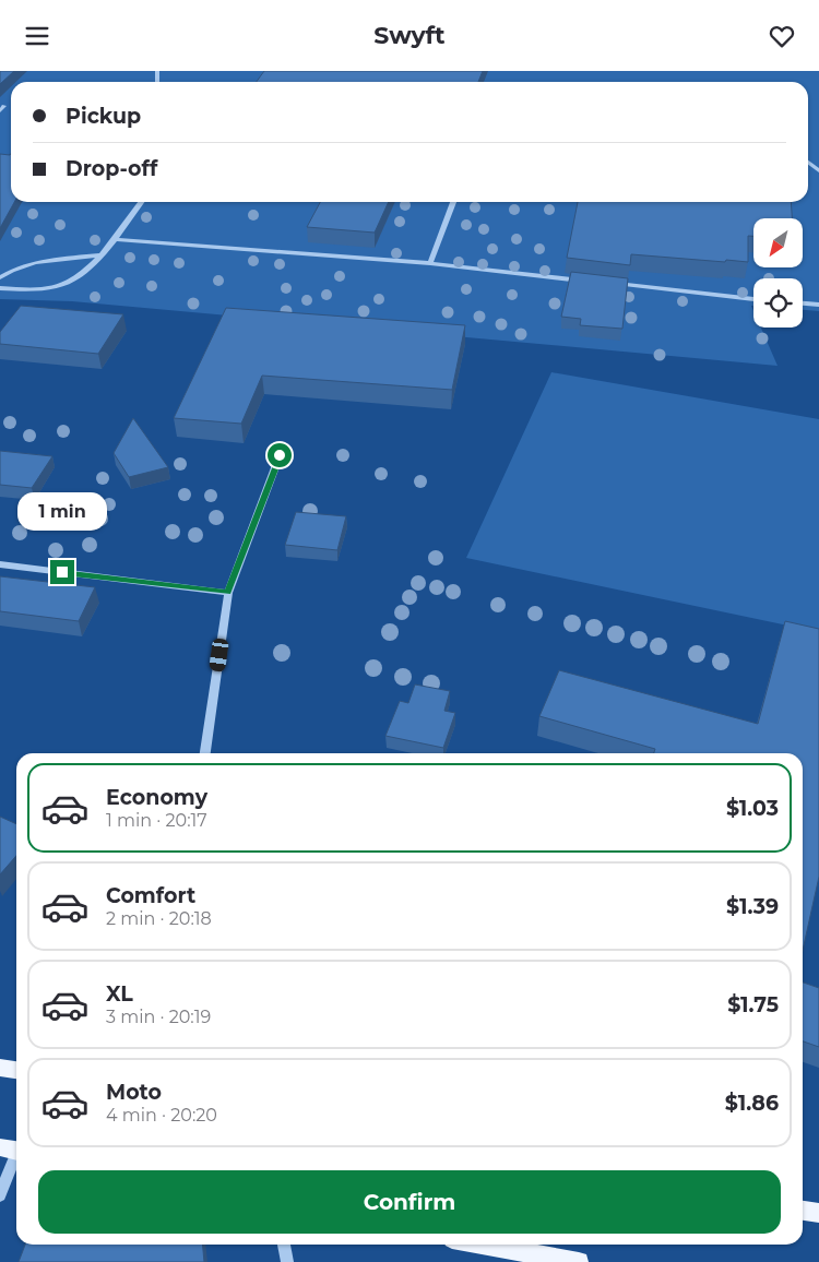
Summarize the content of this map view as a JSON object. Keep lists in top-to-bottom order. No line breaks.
{"north":"bottom left","page":{"header":"Swyft","banner":["Pickup","Drop-off"],"bubble":"1 min","list":[{"name":"Economy","note":"1 min · 20:17","value":"$1.03"},{"name":"Comfort","note":"2 min · 20:18","value":"$1.39"},{"name":"XL","note":"3 min · 20:19","value":"$1.75"},{"name":"Moto","note":"4 min · 20:20","value":"$1.86"}],"buttons":"Confirm"}}
